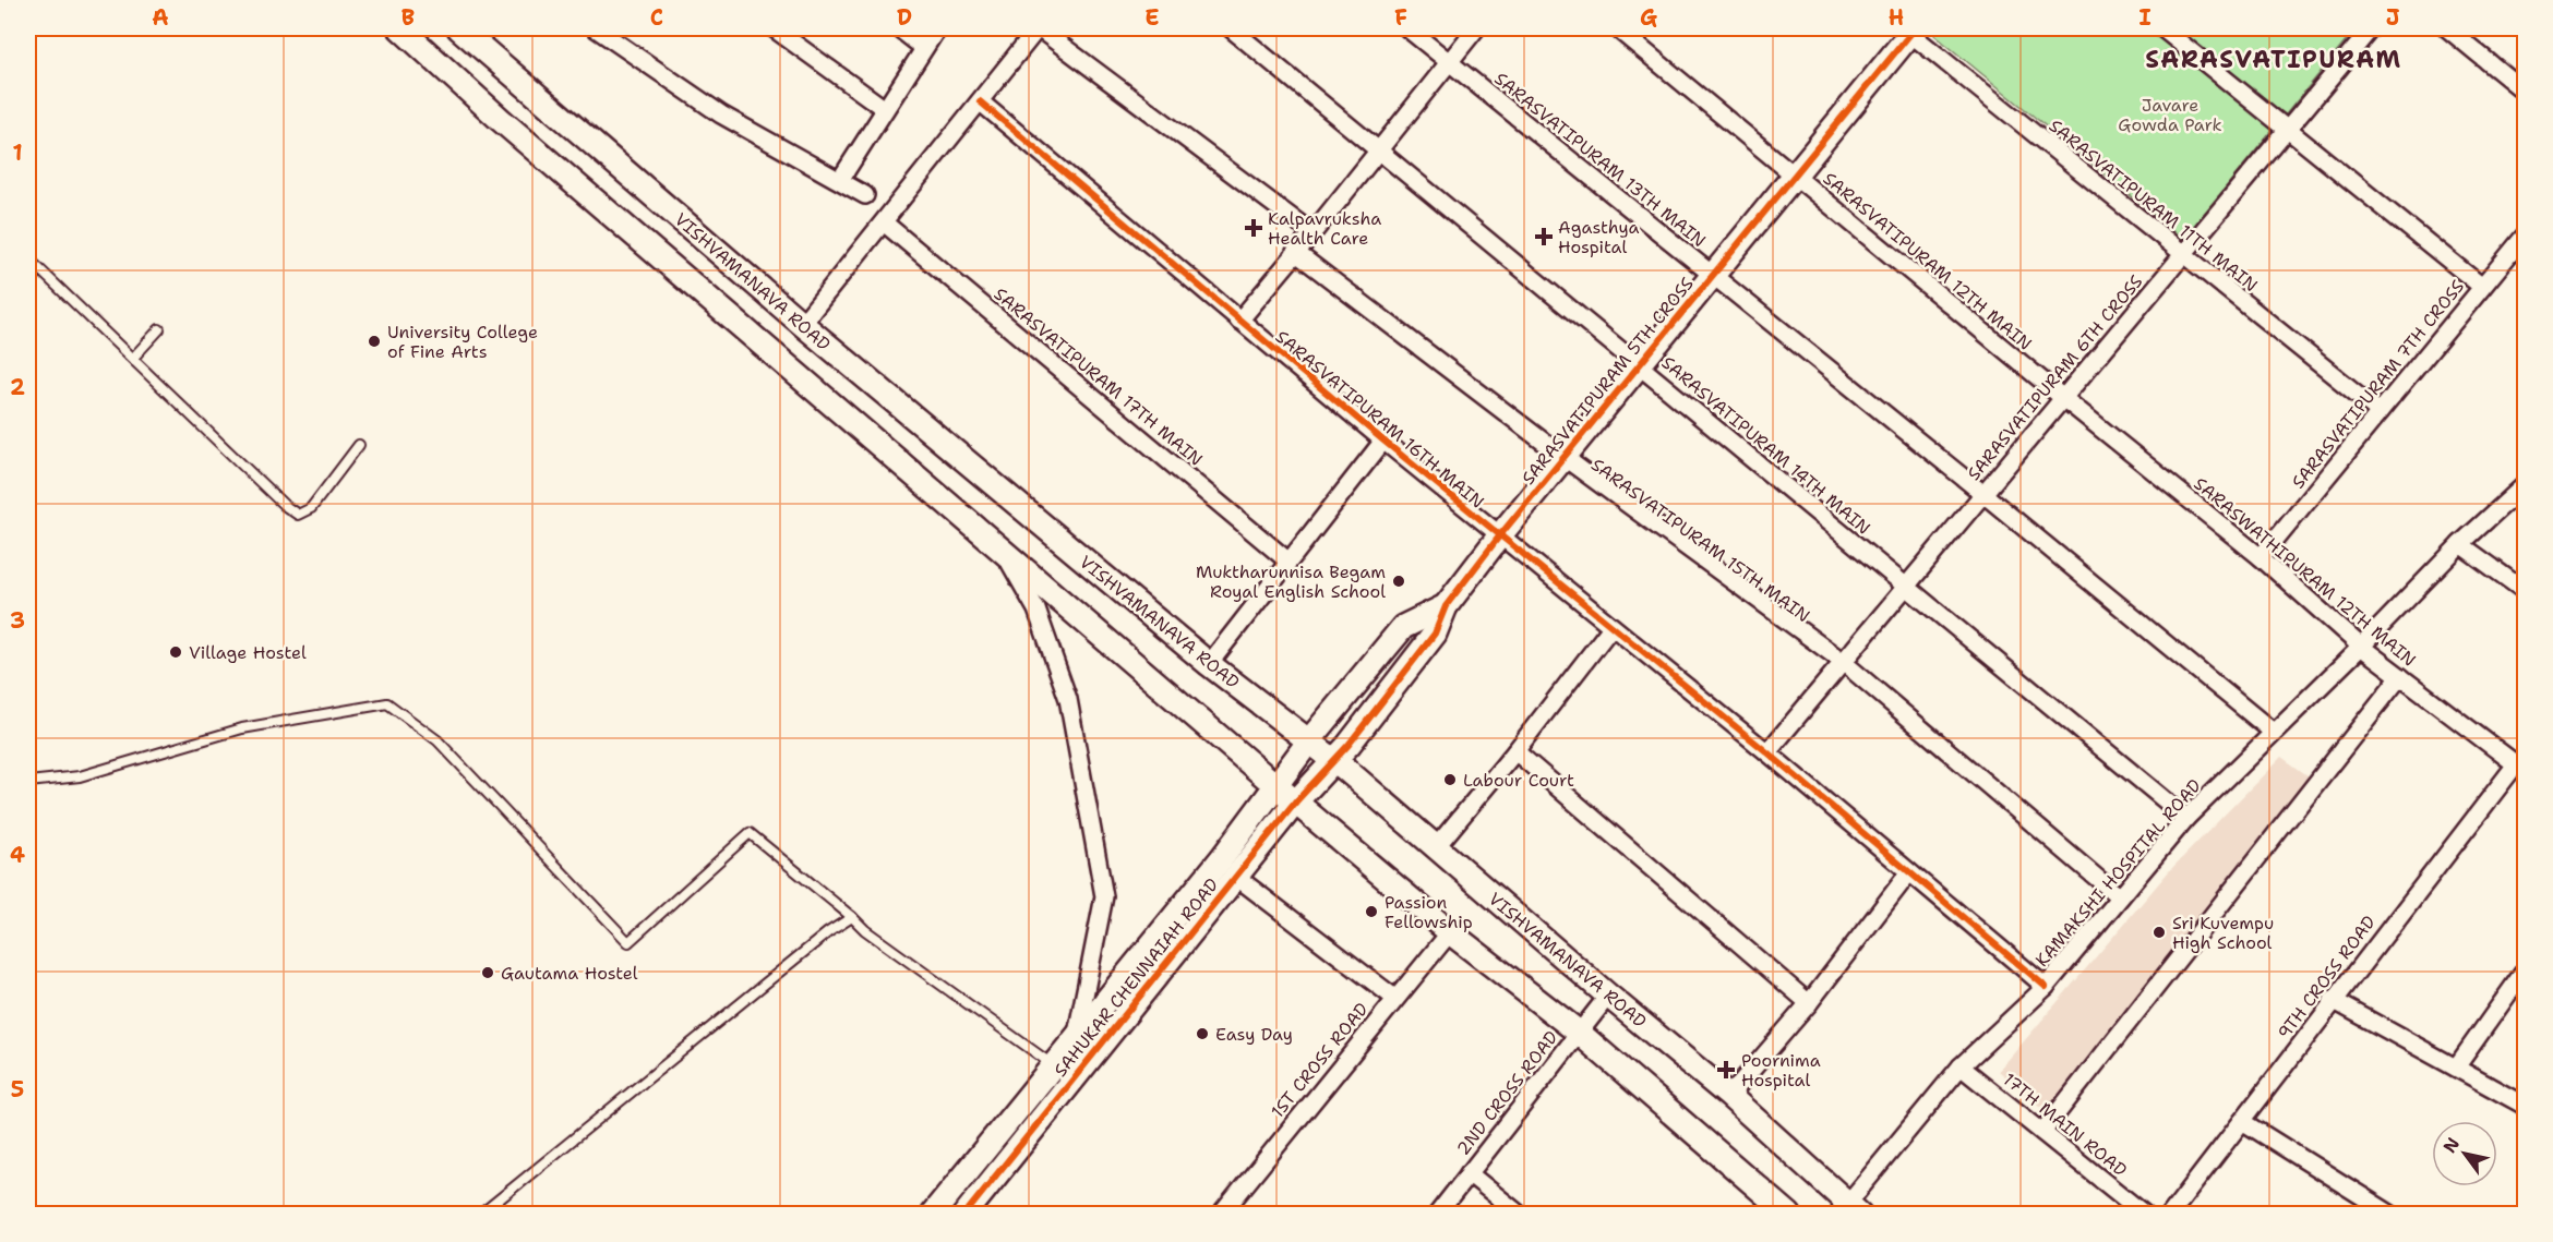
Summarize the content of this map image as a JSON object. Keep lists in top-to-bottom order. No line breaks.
{"streets":{"main road":["VISHVAMANAVA ROAD","SARASVATIPURAM 5TH CROSS","SAHUKAR CHENNAIAH ROAD"],"street":["SARASVATIPURAM 13TH MAIN","SARASVATIPURAM 11TH MAIN","SARASVATIPURAM 12TH MAIN","SARASVATIPURAM 17TH MAIN","SARASVATIPURAM 6TH CROSS","SARASVATIPURAM 7TH CROSS","SARASVATIPURAM 16TH MAIN","SARASVATIPURAM 14TH MAIN","SARASVATIPURAM 15TH MAIN","SARASWATHIPURAM 12TH MAIN","KAMAKSHI HOSPITAL ROAD","9TH CROSS ROAD","1ST CROSS ROAD","2ND CROSS ROAD","17TH MAIN ROAD"]},"crossings":[["SARASVATIPURAM 13TH MAIN","SARASVATIPURAM 6TH CROSS"],["SARASVATIPURAM 13TH MAIN","SARASVATIPURAM 5TH CROSS"],["SARASVATIPURAM 13TH MAIN","KAMAKSHI HOSPITAL ROAD"],["SARASVATIPURAM 11TH MAIN","SARASVATIPURAM 6TH CROSS"],["SARASVATIPURAM 11TH MAIN","SARASVATIPURAM 5TH CROSS"],["SARASVATIPURAM 11TH MAIN","SARASVATIPURAM 7TH CROSS"],["SARASVATIPURAM 12TH MAIN","SARASVATIPURAM 6TH CROSS"],["SARASVATIPURAM 12TH MAIN","SARASVATIPURAM 5TH CROSS"],["SARASVATIPURAM 12TH MAIN","SARASWATHIPURAM 12TH MAIN"],["VISHVAMANAVA ROAD","SARASVATIPURAM 5TH CROSS"],["VISHVAMANAVA ROAD","KAMAKSHI HOSPITAL ROAD"],["VISHVAMANAVA ROAD","SAHUKAR CHENNAIAH ROAD"],["VISHVAMANAVA ROAD","2ND CROSS ROAD"],["SARASVATIPURAM 6TH CROSS","SARASVATIPURAM 16TH MAIN"],["SARASVATIPURAM 6TH CROSS","SARASVATIPURAM 14TH MAIN"],["SARASVATIPURAM 6TH CROSS","SARASVATIPURAM 15TH MAIN"],["SARASVATIPURAM 6TH CROSS","SARASWATHIPURAM 12TH MAIN"],["SARASVATIPURAM 5TH CROSS","SARASVATIPURAM 16TH MAIN"],["SARASVATIPURAM 5TH CROSS","SARASVATIPURAM 14TH MAIN"],["SARASVATIPURAM 5TH CROSS","SARASVATIPURAM 15TH MAIN"],["SARASVATIPURAM 5TH CROSS","SAHUKAR CHENNAIAH ROAD"],["SARASVATIPURAM 7TH CROSS","SARASWATHIPURAM 12TH MAIN"],["SARASVATIPURAM 16TH MAIN","KAMAKSHI HOSPITAL ROAD"],["SARASVATIPURAM 14TH MAIN","KAMAKSHI HOSPITAL ROAD"],["SARASVATIPURAM 15TH MAIN","KAMAKSHI HOSPITAL ROAD"],["SARASWATHIPURAM 12TH MAIN","KAMAKSHI HOSPITAL ROAD"],["SARASWATHIPURAM 12TH MAIN","9TH CROSS ROAD"],["KAMAKSHI HOSPITAL ROAD","17TH MAIN ROAD"]],"districts":["SARASVATIPURAM"],"parks":["Javare Gowda Park"],"places":{"health":["Kalpavruksha Health Care","Agasthya Hospital","Poornima Hospital"],"other":["University College of Fine Arts","Muktharunnisa Begam Royal English School","Village Hostel","Labour Court","Passion Fellowship","Sri Kuvempu High School","Gautama Hostel","Easy Day"]},"north":"top left","grid":{"columns":["A","B","C","D","E","F","G","H","I","J"],"rows":["1","2","3","4","5"]}}
